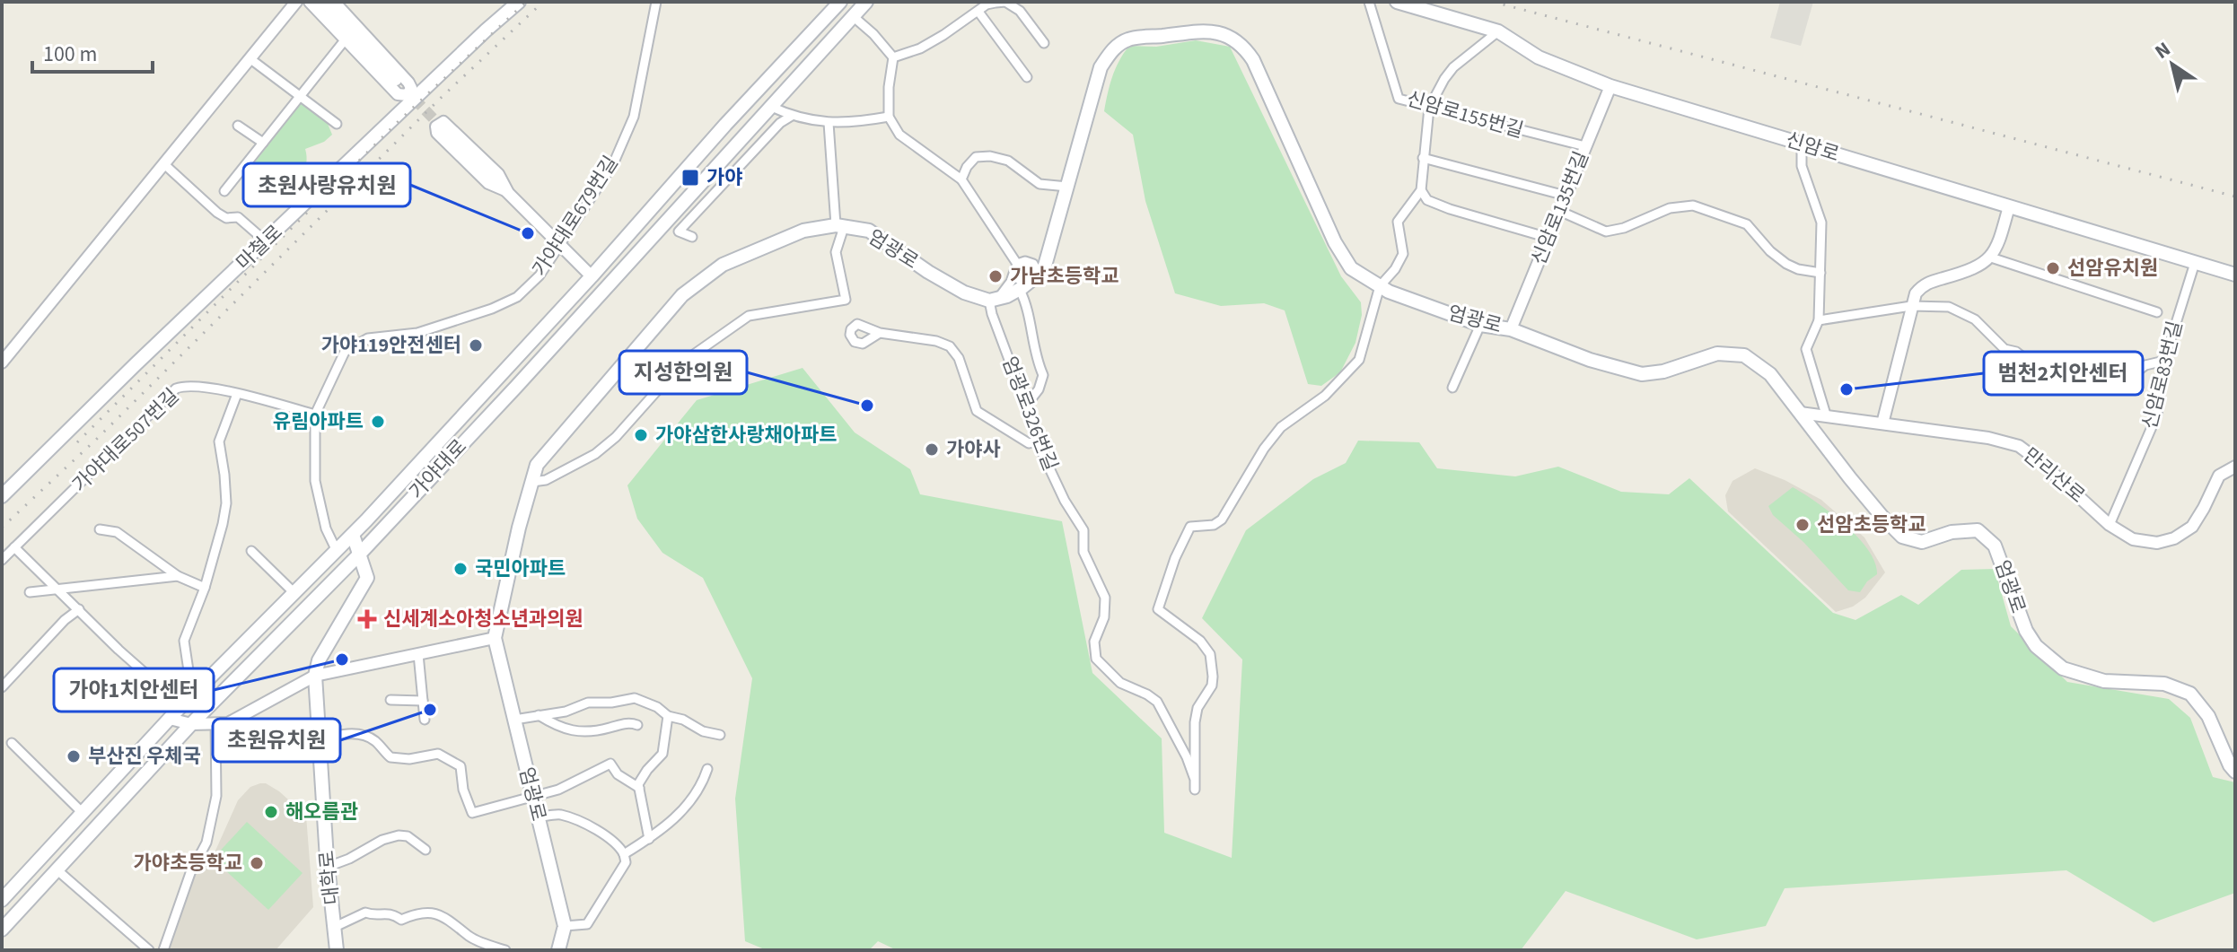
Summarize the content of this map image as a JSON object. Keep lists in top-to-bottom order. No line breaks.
{"streets":{"main road":["신암로","마철로","엄광로","가야대로","대학로"],"street":["신암로155번길","신암로135번길","가야대로679번길","신암로83번길","엄광로326번길","가야대로507번길","만리산로"]},"crossings":[["신암로155번길","신암로135번길"],["신암로","신암로135번길"],["신암로","신암로83번길"],["신암로135번길","엄광로"],["가야대로679번길","가야대로507번길"],["가야대로679번길","가야대로"],["엄광로","엄광로326번길"],["엄광로","만리산로"],["신암로83번길","만리산로"],["가야대로","대학로"]],"places":{"transit":["가야"],"other":["초원사랑유치원","선암유치원","가남초등학교","가야119안전센터","범천2치안센터","지성한의원","유림아파트","가야삼한사랑채아파트","가야사","선암초등학교","국민아파트","가야1치안센터","초원유치원","부산진 우체국","해오름관","가야초등학교"],"health":["신세계소아청소년과의원"]},"scale_bar":"100 m","north":"top left"}
